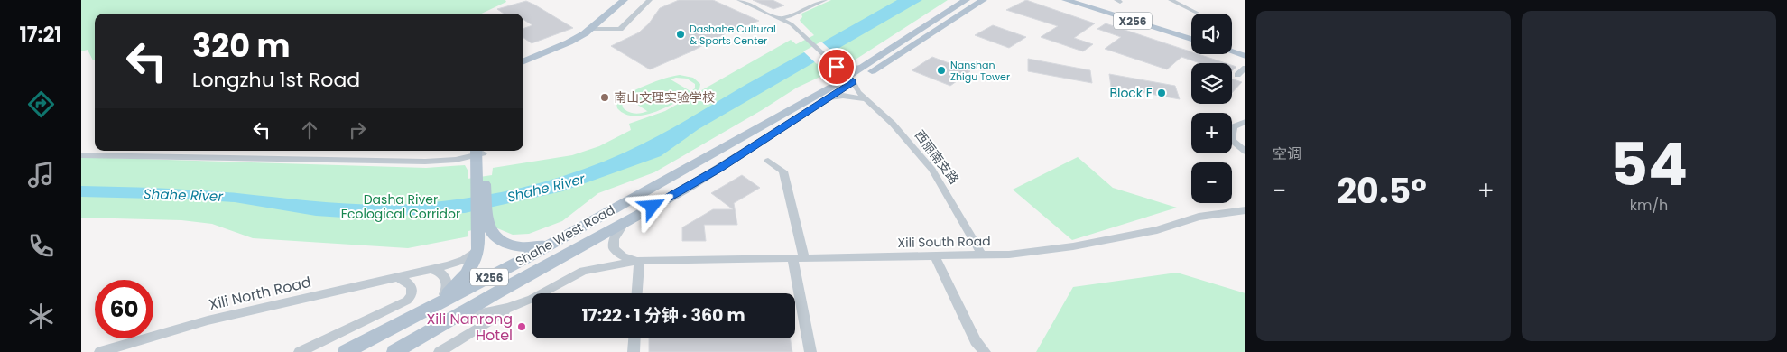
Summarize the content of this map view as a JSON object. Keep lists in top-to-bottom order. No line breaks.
{"streets":{"main road":["X256","Shahe West Road"],"street":["西丽南支路","Xili South Road","Xili North Road"]},"crossings":[["西丽南支路","Shahe West Road"],["西丽南支路","Xili South Road"],["Shahe West Road","Xili South Road"]],"water":["Shahe River"],"parks":["Dasha River Ecological Corridor"],"places":["Dashahe Cultural & Sports Center","Nanshan Zhigu Tower","Block E","南山文理实验学校","Xili Nanrong Hotel"],"page":{"tabs":"17:21","tile":["空调",["54","km/h"]],"map_buttons":["+","−"],"turn":["320 m","Longzhu 1st Road"],"heat":["−","20.5°","+"],"limit":"60","trip":"17:22 · 1 分钟 · 360 m"}}
